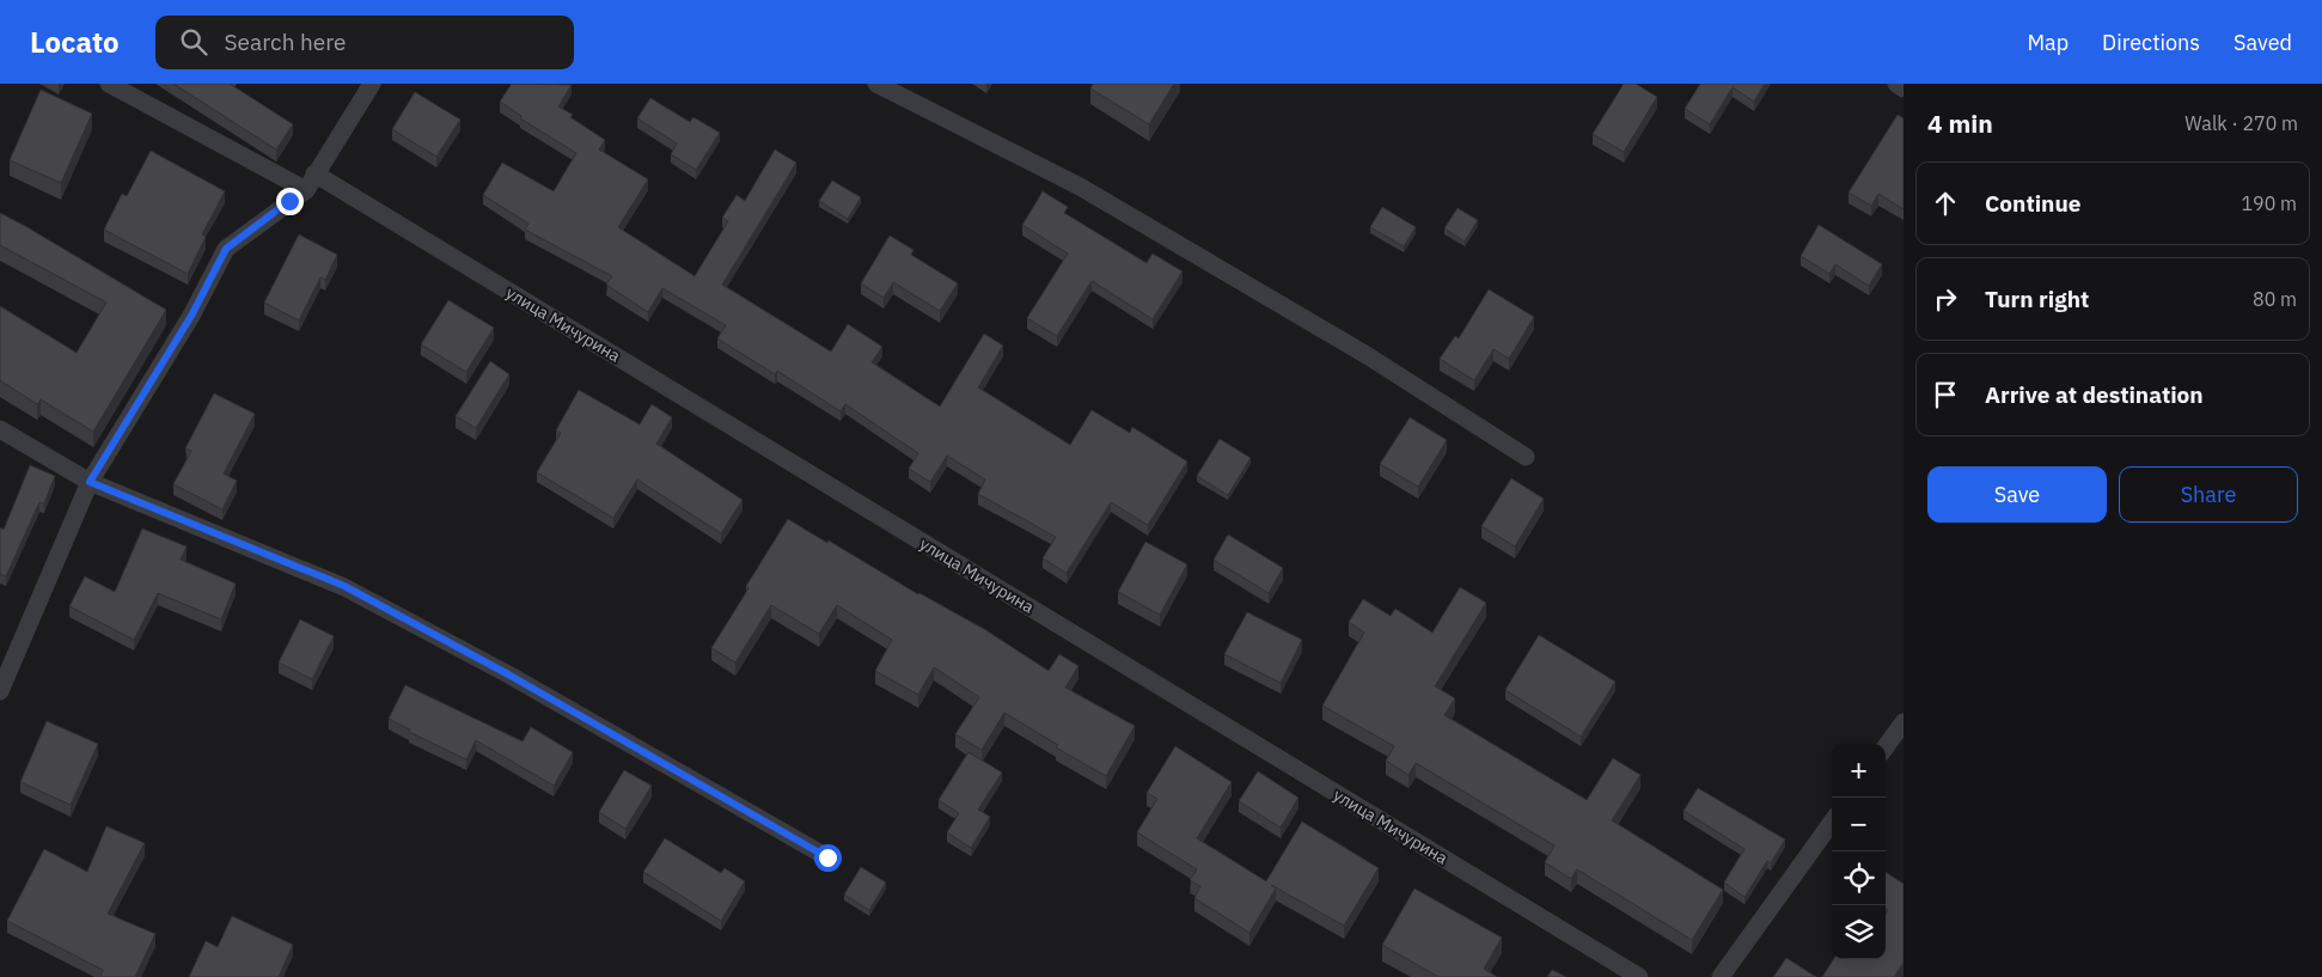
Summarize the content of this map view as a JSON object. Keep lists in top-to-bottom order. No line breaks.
{"streets":{"street":["улица Мичурина"]},"page":{"header":"Locato","search":"Search here","nav":["Map","Directions","Saved"],"heading":["4 min","Walk · 270 m"],"list":[["Continue","190 m"],["Turn right","80 m"],"Arrive at destination"],"buttons":["Save","Share"],"map_buttons":["+","−"]}}
